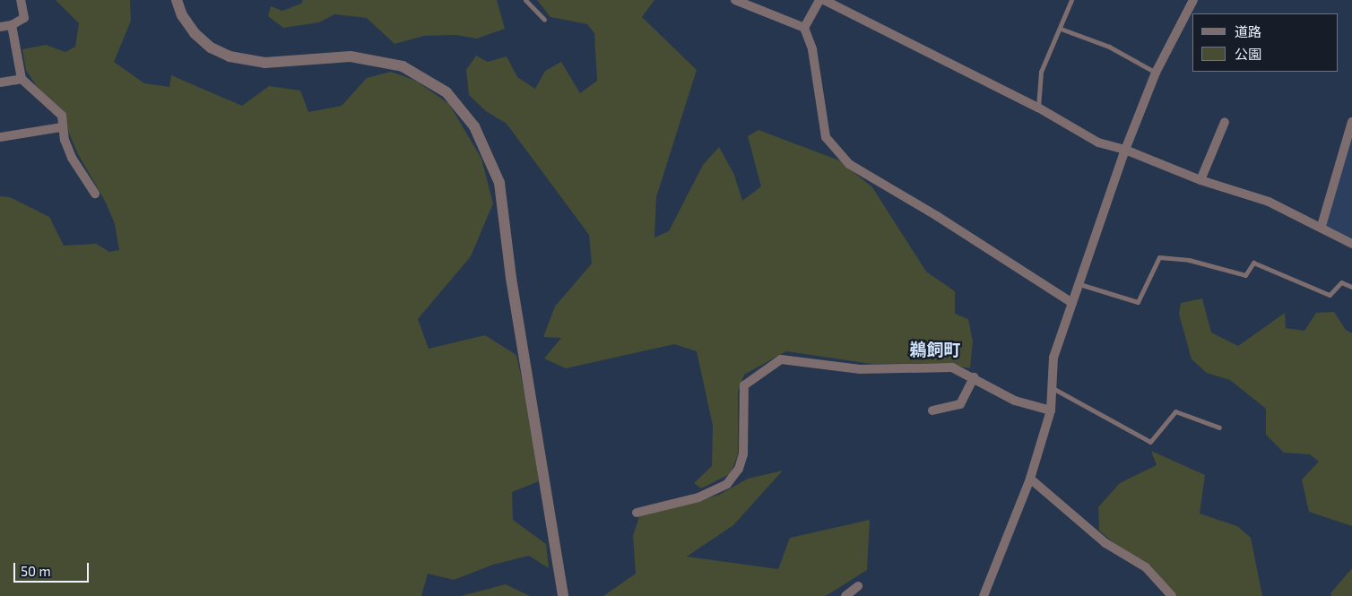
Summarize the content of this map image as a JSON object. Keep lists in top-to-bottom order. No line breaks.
{"districts":["鵜飼町"],"legend":["道路","公園"],"scale_bar":"50 m"}
